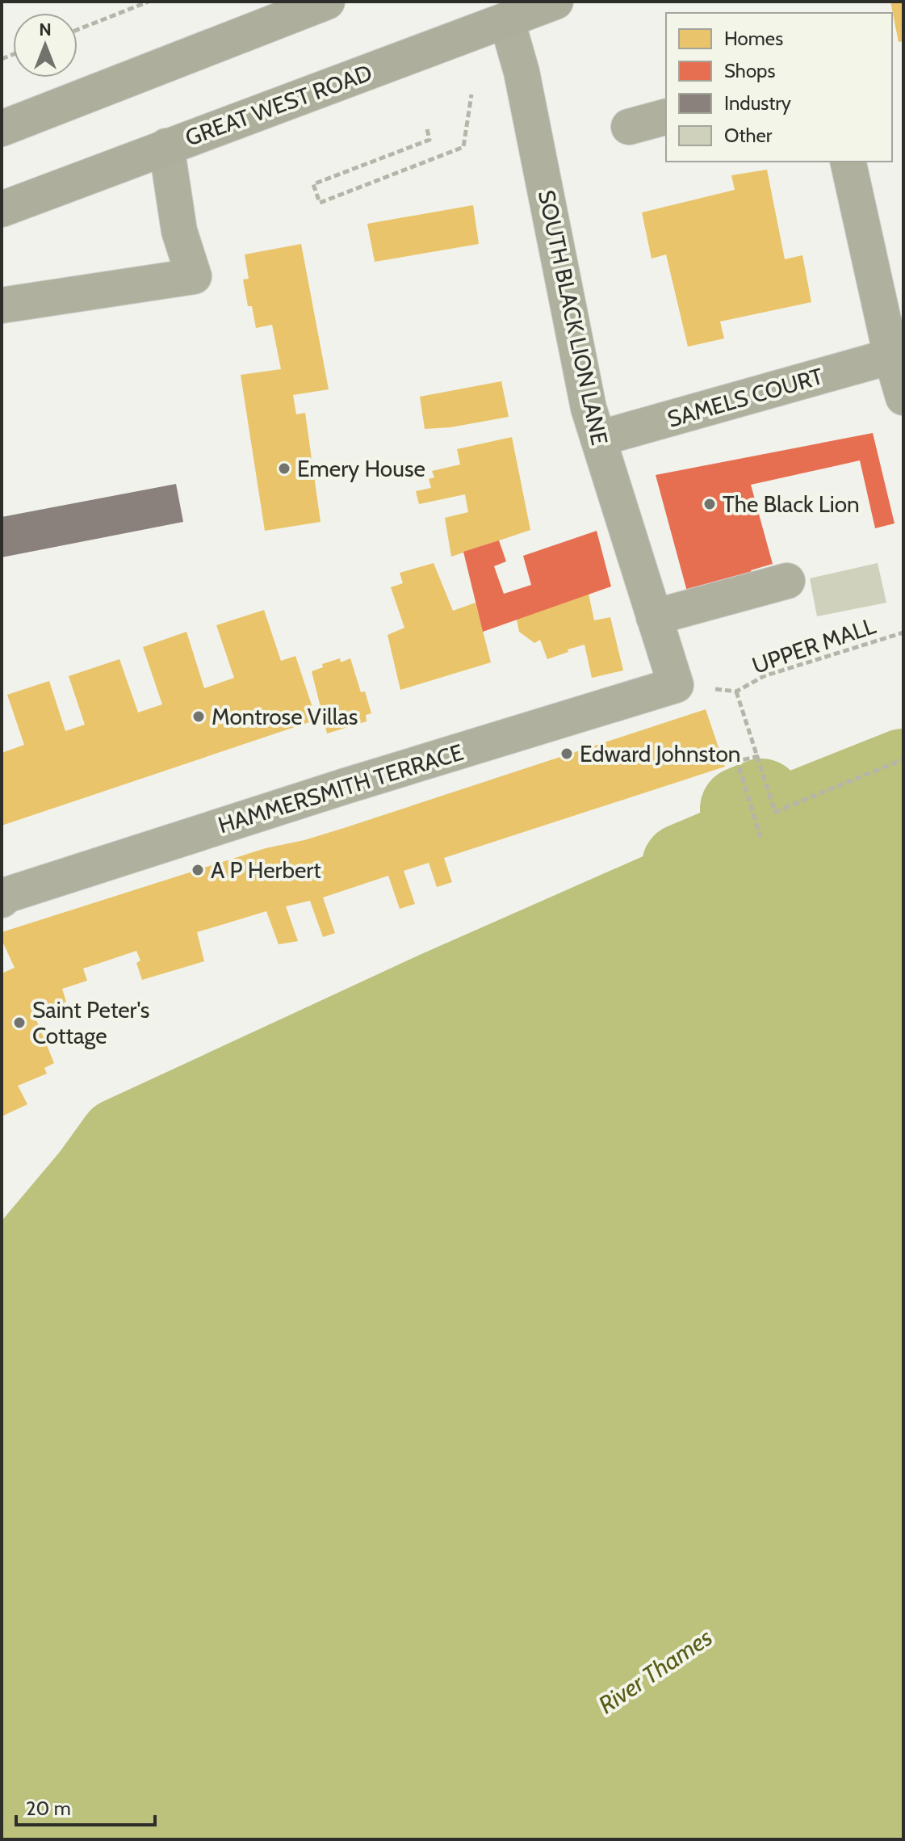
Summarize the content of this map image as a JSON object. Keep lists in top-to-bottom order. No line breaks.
{"streets":{"highway":["GREAT WEST ROAD"],"street":["SOUTH BLACK LION LANE","SAMELS COURT","HAMMERSMITH TERRACE"],"path":["UPPER MALL"]},"crossings":[["GREAT WEST ROAD","SOUTH BLACK LION LANE"],["SOUTH BLACK LION LANE","SAMELS COURT"],["SOUTH BLACK LION LANE","HAMMERSMITH TERRACE"]],"water":["River Thames"],"places":["Emery House","The Black Lion","Montrose Villas","Edward Johnston","A P Herbert","Saint Peter's Cottage"],"legend":["Homes","Shops","Industry","Other"],"scale_bar":"20 m","north":"top"}
